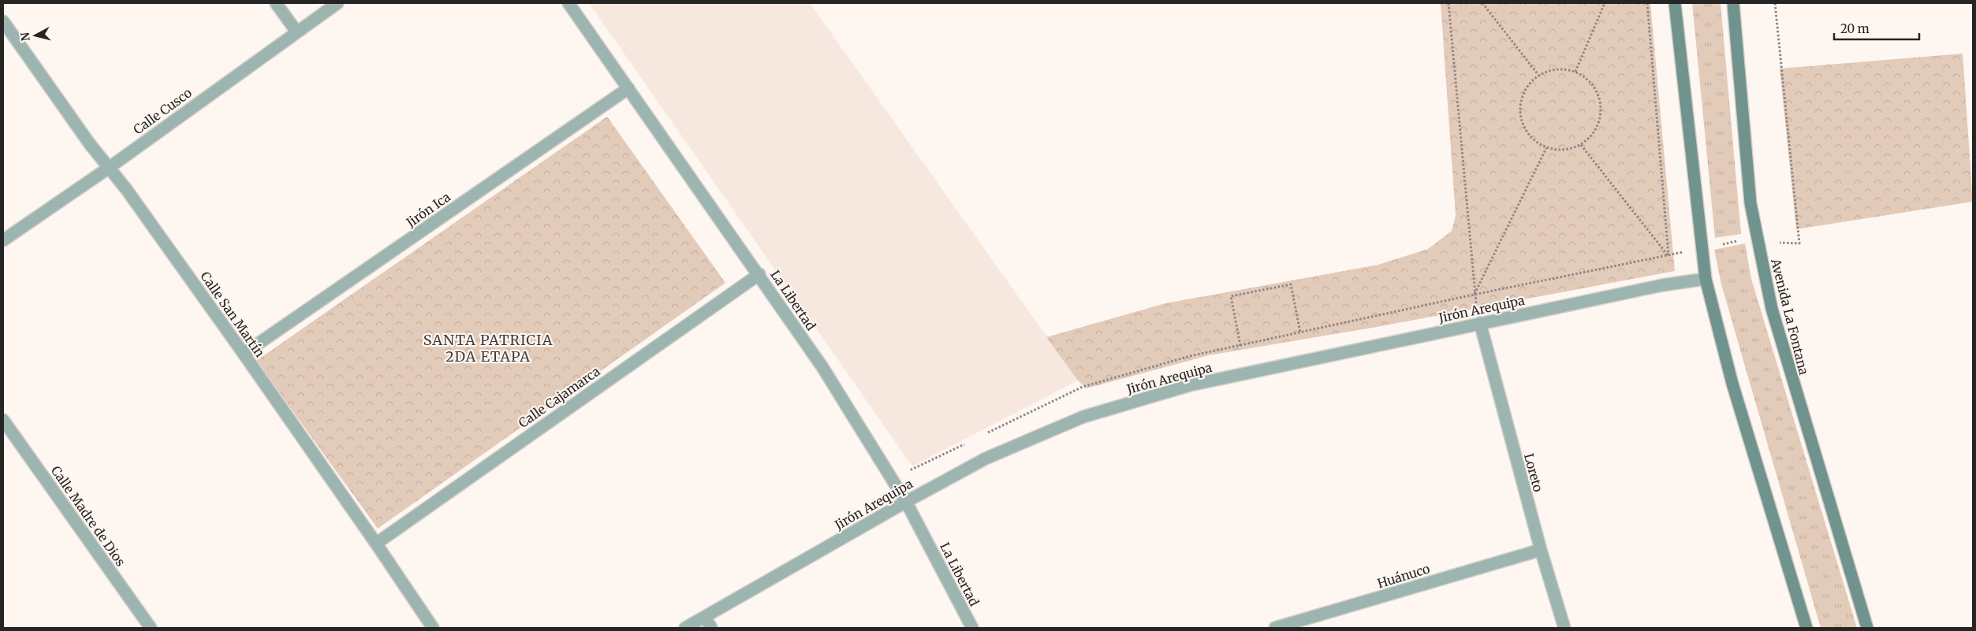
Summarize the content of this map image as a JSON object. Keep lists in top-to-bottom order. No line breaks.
{"streets":{"main road":["Avenida La Fontana"],"street":["Calle Cusco","Jirón Ica","La Libertad","Jirón Arequipa","Calle San Martín","Calle Cajamarca","Loreto","Calle Madre de Dios","Huánuco"]},"crossings":[["Calle Cusco","Calle San Martín"],["Jirón Ica","La Libertad"],["Jirón Ica","Calle San Martín"],["La Libertad","Jirón Arequipa"],["La Libertad","Calle Cajamarca"],["Jirón Arequipa","Loreto"],["Calle San Martín","Calle Cajamarca"],["Loreto","Huánuco"]],"districts":["SANTA PATRICIA 2DA ETAPA"],"scale_bar":"20 m","north":"left"}
